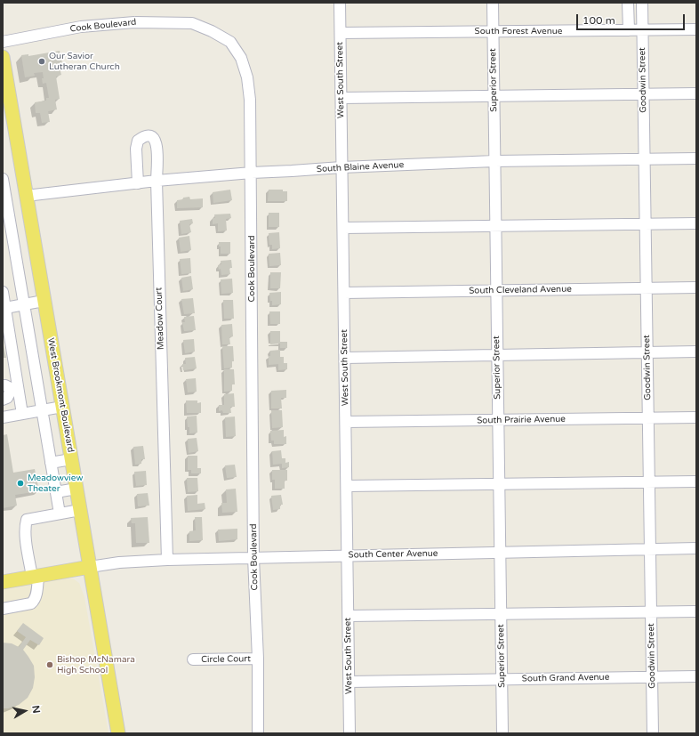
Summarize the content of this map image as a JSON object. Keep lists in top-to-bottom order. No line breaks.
{"streets":{"main road":["West Brookmont Boulevard"],"street":["Cook Boulevard","South Forest Avenue","West South Street","Superior Street","Goodwin Street","South Blaine Avenue","South Cleveland Avenue","Meadow Court","South Prairie Avenue","South Center Avenue","Circle Court","South Grand Avenue"]},"crossings":[["Cook Boulevard","South Blaine Avenue"],["Cook Boulevard","South Center Avenue"],["Cook Boulevard","Circle Court"],["South Forest Avenue","West South Street"],["South Forest Avenue","Superior Street"],["South Forest Avenue","Goodwin Street"],["West South Street","South Blaine Avenue"],["West South Street","South Cleveland Avenue"],["West South Street","South Prairie Avenue"],["West South Street","South Center Avenue"],["West South Street","South Grand Avenue"],["Superior Street","South Blaine Avenue"],["Superior Street","South Cleveland Avenue"],["Superior Street","South Prairie Avenue"],["Superior Street","South Center Avenue"],["Superior Street","South Grand Avenue"],["Goodwin Street","South Blaine Avenue"],["Goodwin Street","South Cleveland Avenue"],["Goodwin Street","South Prairie Avenue"],["Goodwin Street","South Center Avenue"],["Goodwin Street","South Grand Avenue"],["South Blaine Avenue","Meadow Court"],["South Blaine Avenue","West Brookmont Boulevard"],["Meadow Court","South Center Avenue"],["West Brookmont Boulevard","South Center Avenue"]],"places":["Our Savior Lutheran Church","Meadowview Theater","Bishop McNamara High School"],"scale_bar":"100 m","north":"right"}
